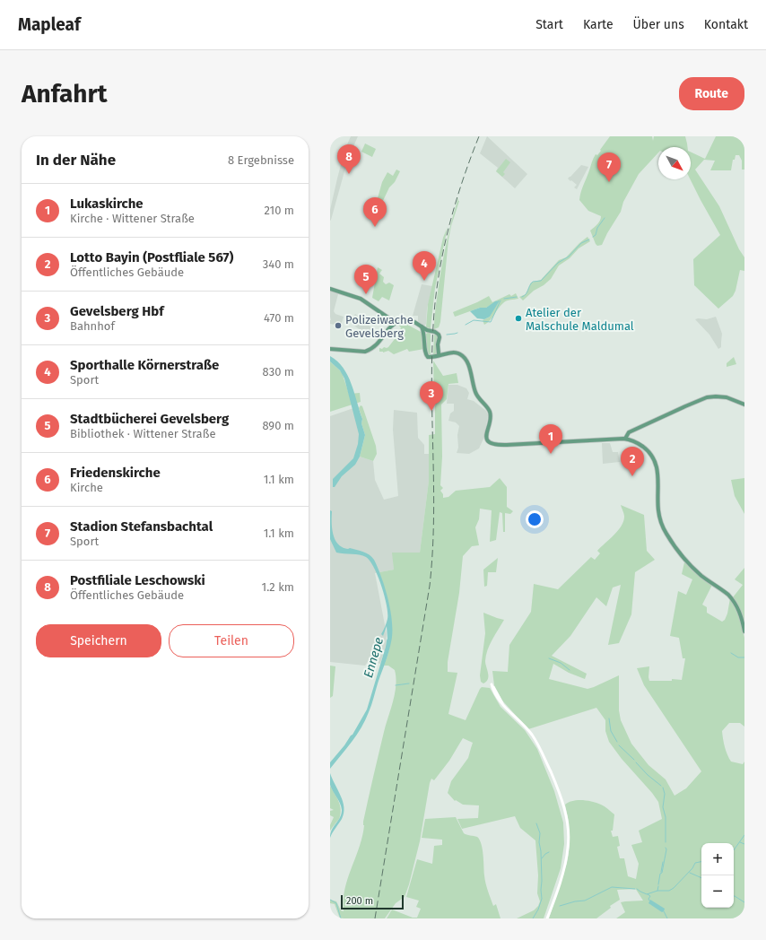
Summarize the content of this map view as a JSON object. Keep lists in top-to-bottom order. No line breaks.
{"water":["Ennepe"],"places":["Atelier der Malschule Maldumal","Polizeiwache Gevelsberg"],"scale_bar":"200 m","north":"bottom right","page":{"header":"Mapleaf","nav":["Start","Karte","Über uns","Kontakt"],"buttons":["Route",["Speichern","Teilen"]],"title":"Anfahrt","heading":["In der Nähe","8 Ergebnisse"],"pins":["8","7","6","4","5","3","1","2"],"list":[{"mark":"1","name":"Lukaskirche","note":"Kirche · Wittener Straße","value":"210 m"},{"mark":"2","name":"Lotto Bayin (Postfliale 567)","note":"Öffentliches Gebäude","value":"340 m"},{"mark":"3","name":"Gevelsberg Hbf","note":"Bahnhof","value":"470 m"},{"mark":"4","name":"Sporthalle Körnerstraße","note":"Sport","value":"830 m"},{"mark":"5","name":"Stadtbücherei Gevelsberg","note":"Bibliothek · Wittener Straße","value":"890 m"},{"mark":"6","name":"Friedenskirche","note":"Kirche","value":"1.1 km"},{"mark":"7","name":"Stadion Stefansbachtal","note":"Sport","value":"1.1 km"},{"mark":"8","name":"Postfiliale Leschowski","note":"Öffentliches Gebäude","value":"1.2 km"}],"map_buttons":["+","−"],"scale":"200 m"}}
